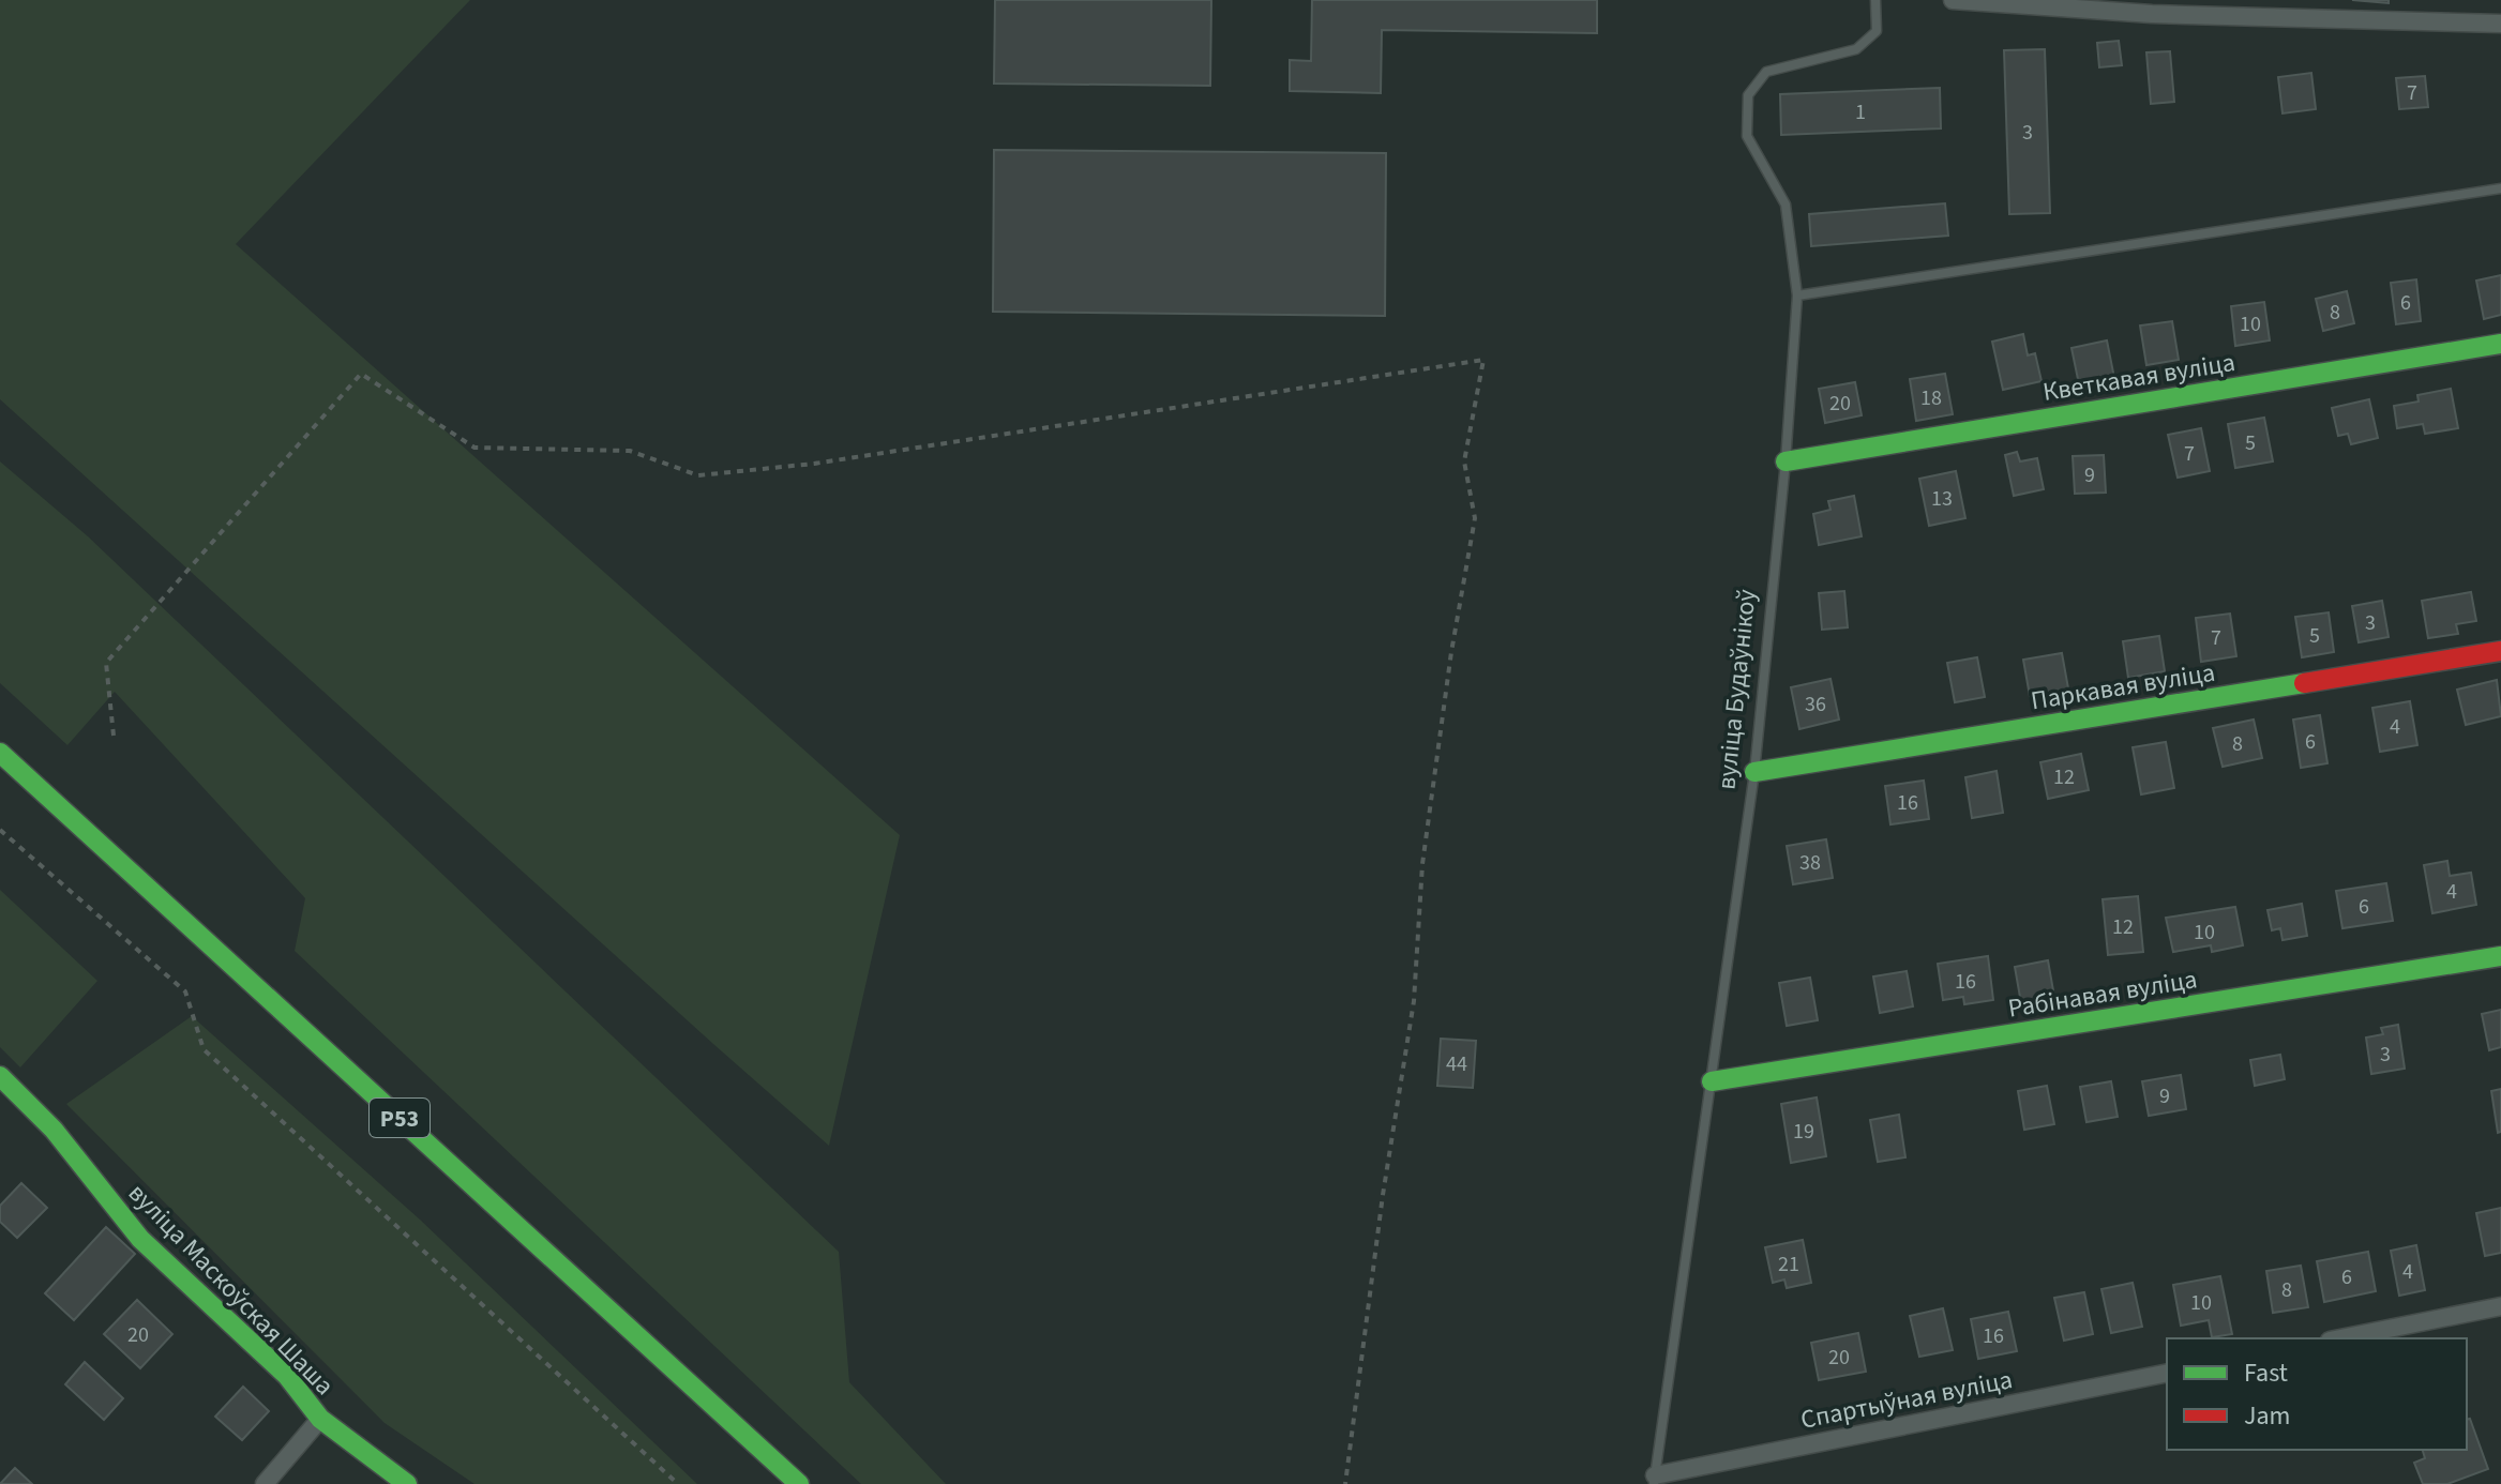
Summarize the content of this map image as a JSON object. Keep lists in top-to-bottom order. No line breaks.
{"streets":{"street":["Кветкавая вуліца","Паркавая вуліца","Рабінавая вуліца","Р53","вуліца Маскоўская Шаша","Спартыўная вуліца"],"lane":["вуліца Будаўнікоў"]},"crossings":[["Кветкавая вуліца","вуліца Будаўнікоў"],["Паркавая вуліца","вуліца Будаўнікоў"],["вуліца Будаўнікоў","Рабінавая вуліца"],["вуліца Будаўнікоў","Спартыўная вуліца"]],"house_numbers":["7","1","3","6","8","10","18","20","5","7","9","13","3","5","7","36","4","6","8","12","16","38","4","6","12","10","16","3","44","9","19","21","4","6","8","10","20","16","20"],"legend":["Fast","Jam"]}
